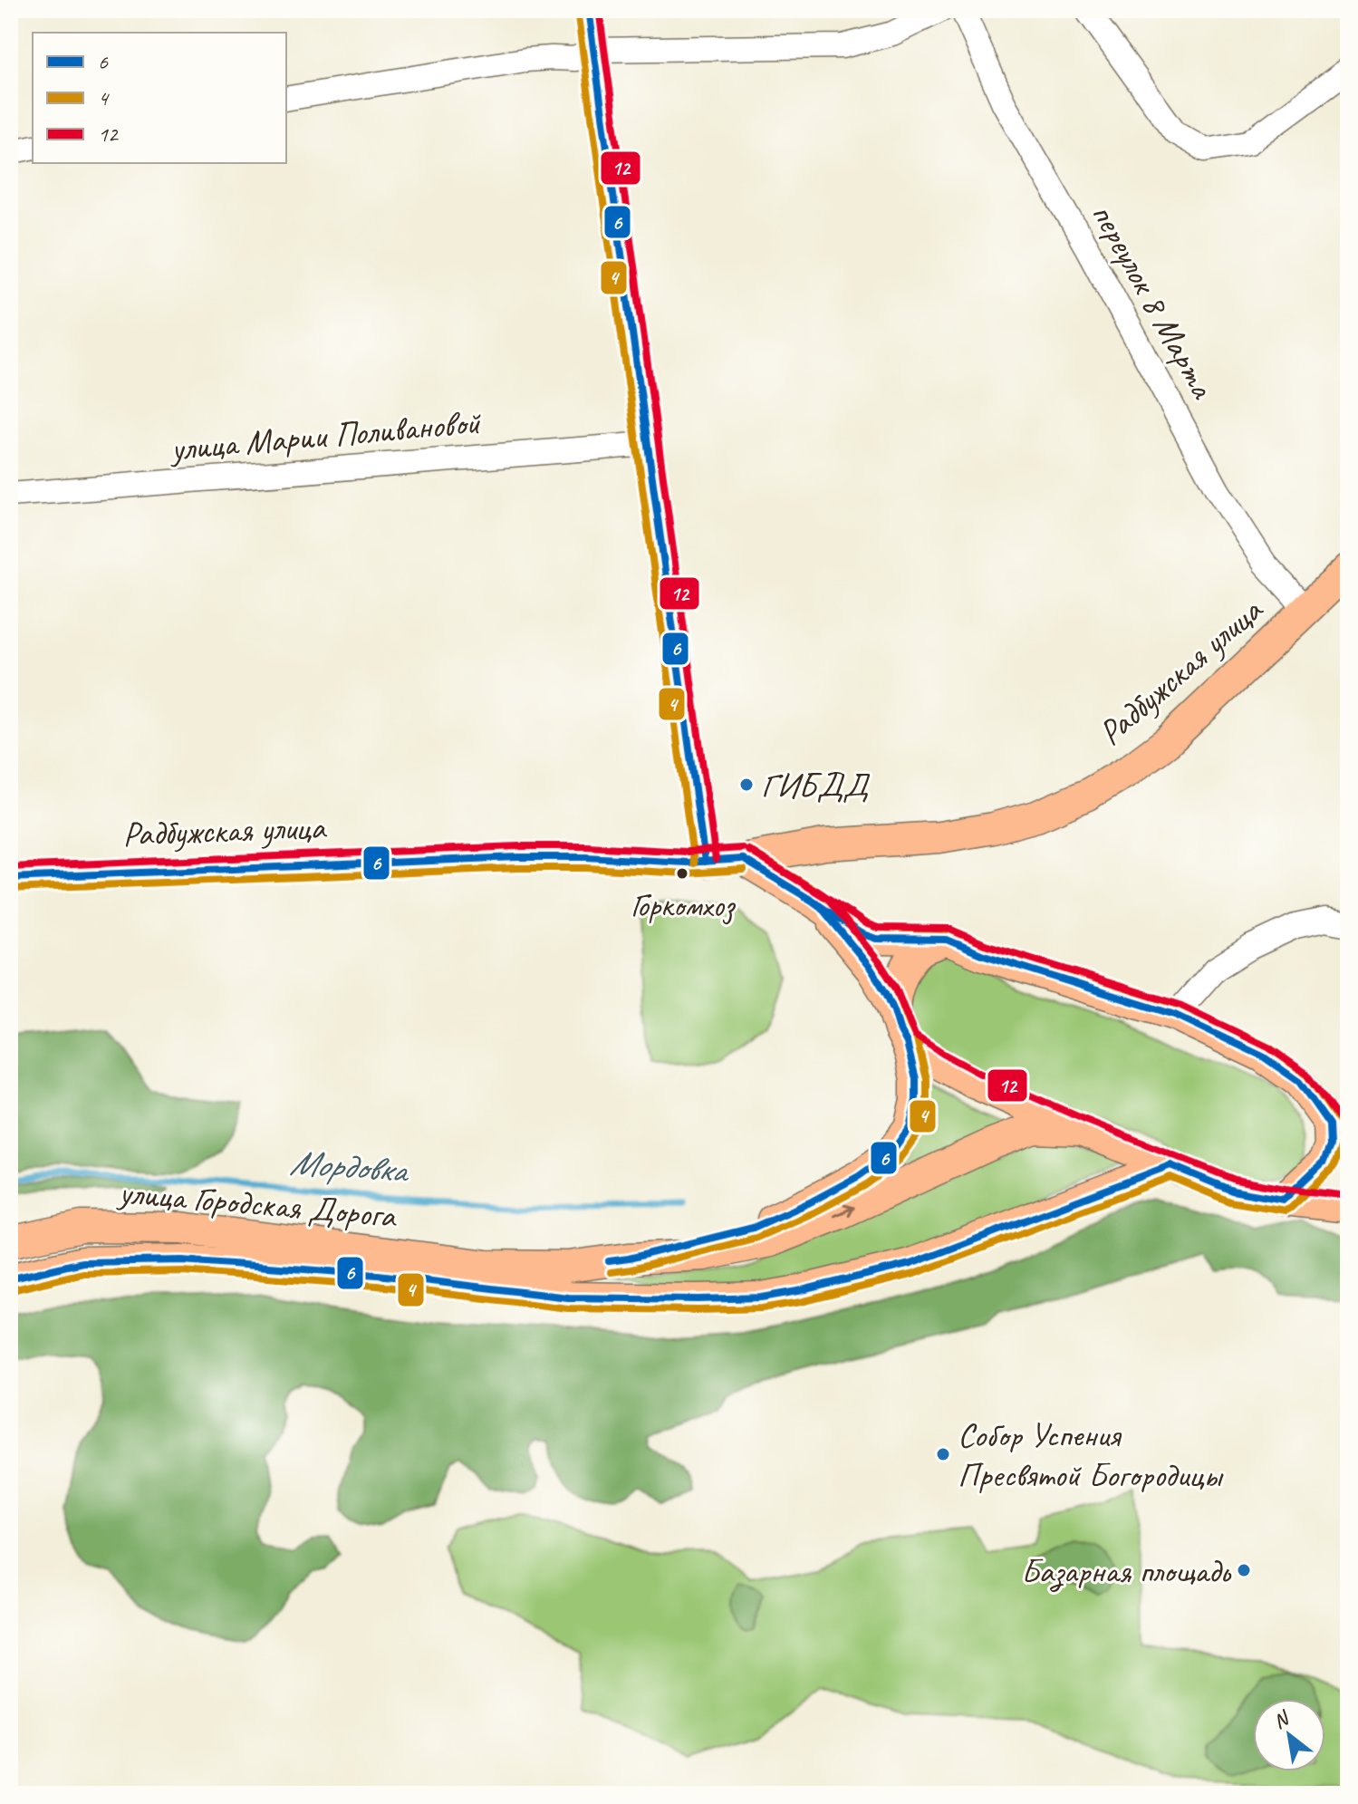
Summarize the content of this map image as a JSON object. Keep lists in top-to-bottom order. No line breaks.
{"streets":{"main road":["Радбужская улица","улица Городская Дорога"],"street":["переулок 8 Марта","улица Марии Поливановой"]},"crossings":[["переулок 8 Марта","Радбужская улица"],["Радбужская улица","улица Городская Дорога"]],"water":["Мордовка"],"places":["ГИБДД","Горкомхоз","Собор Успения Пресвятой Богородицы","Базарная площадь"],"lines":["transit line 6","transit line 12","transit line 4"],"legend":["6","4","12"],"north":"top left"}
